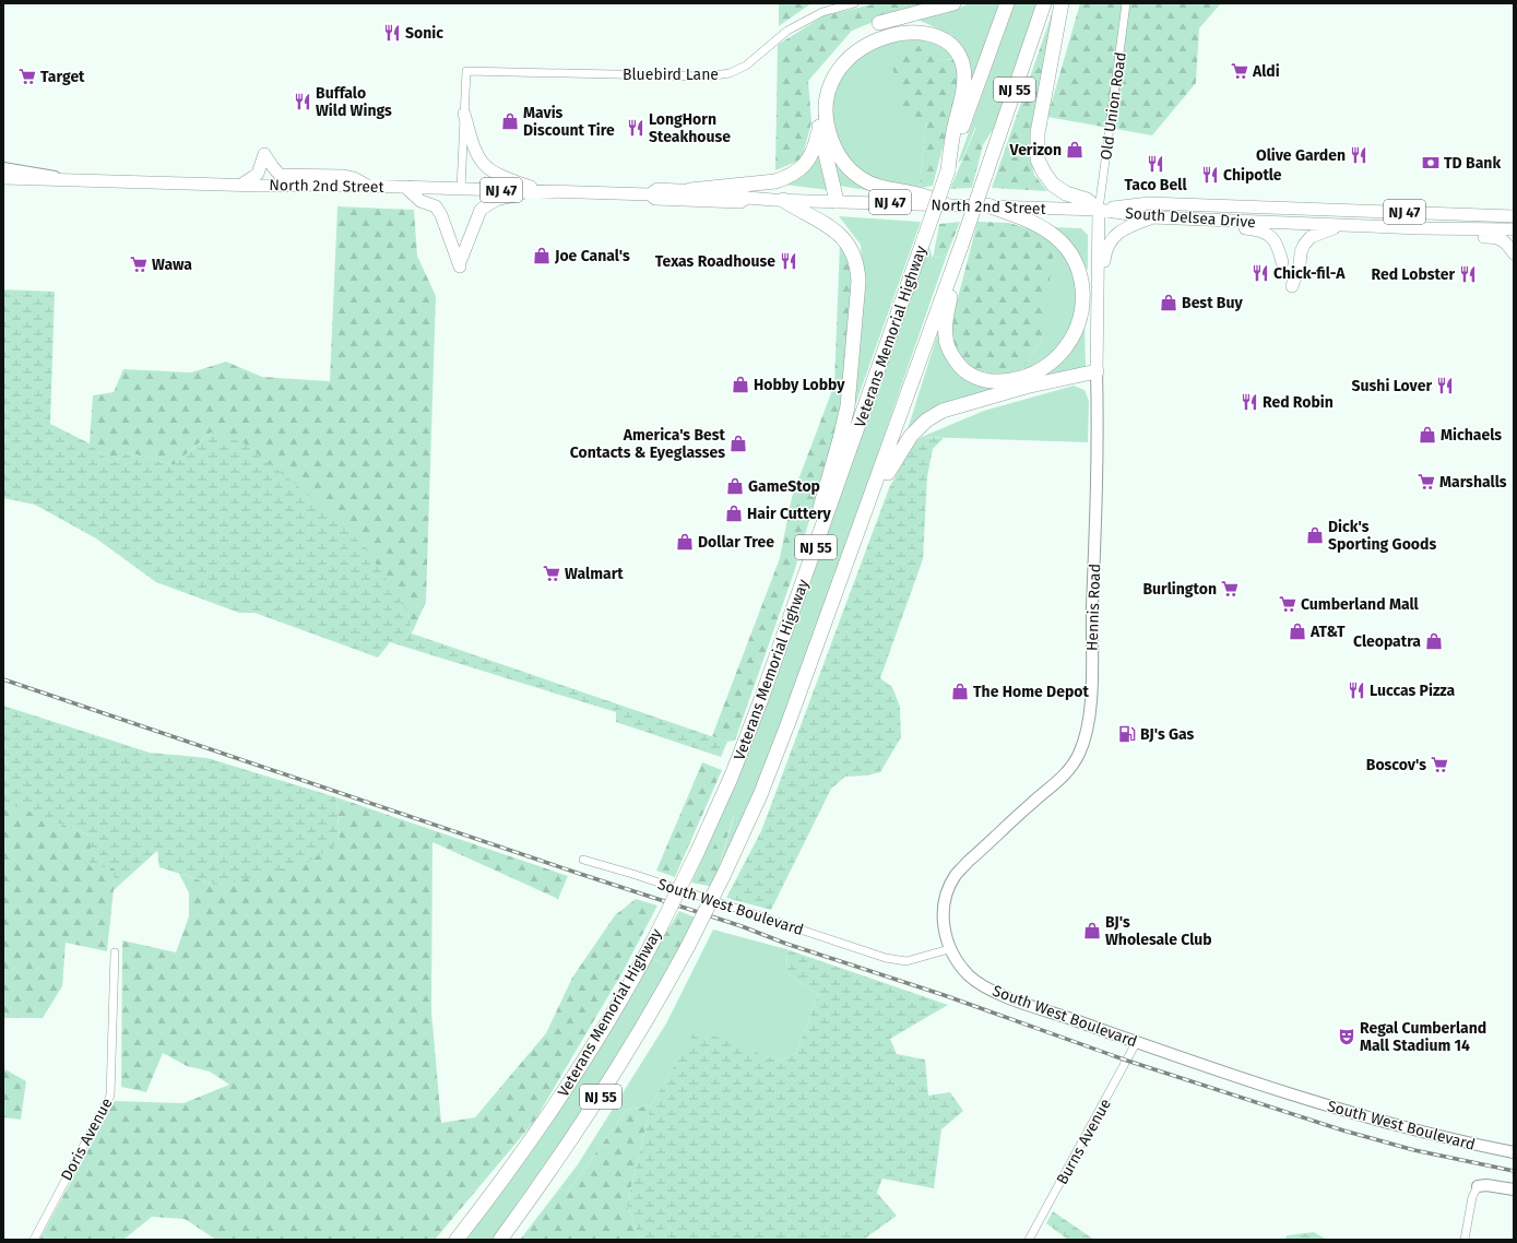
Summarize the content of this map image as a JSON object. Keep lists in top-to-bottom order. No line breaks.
{"streets":{"highway":["NJ 55","Veterans Memorial Highway"],"main road":["North 2nd Street","NJ 47","South Delsea Drive","Hennis Road"],"street":["Bluebird Lane","Old Union Road","South West Boulevard","Doris Avenue","Burns Avenue"]},"crossings":[["Old Union Road","North 2nd Street"],["Old Union Road","South Delsea Drive"],["Old Union Road","Hennis Road"],["North 2nd Street","South Delsea Drive"],["North 2nd Street","Hennis Road"],["South Delsea Drive","Hennis Road"],["Hennis Road","South West Boulevard"],["South West Boulevard","Burns Avenue"]],"places":{"restaurant":["Sonic","Buffalo Wild Wings","LongHorn Steakhouse","Olive Garden","Taco Bell","Chipotle","Texas Roadhouse","Chick-fil-A","Red Lobster","Sushi Lover","Red Robin","Luccas Pizza"],"supermarket":["Aldi","Target","Wawa","Marshalls","Walmart","Burlington","Cumberland Mall","Boscov's"],"shop":["Mavis Discount Tire","Verizon","Joe Canal's","Best Buy","Hobby Lobby","Michaels","America's Best Contacts & Eyeglasses","GameStop","Hair Cuttery","Dick's Sporting Goods","Dollar Tree","AT&T","Cleopatra","The Home Depot","BJ's Wholesale Club"],"bank":["TD Bank"],"fuel station":["BJ's Gas"],"theatre":["Regal Cumberland Mall Stadium 14"]}}
